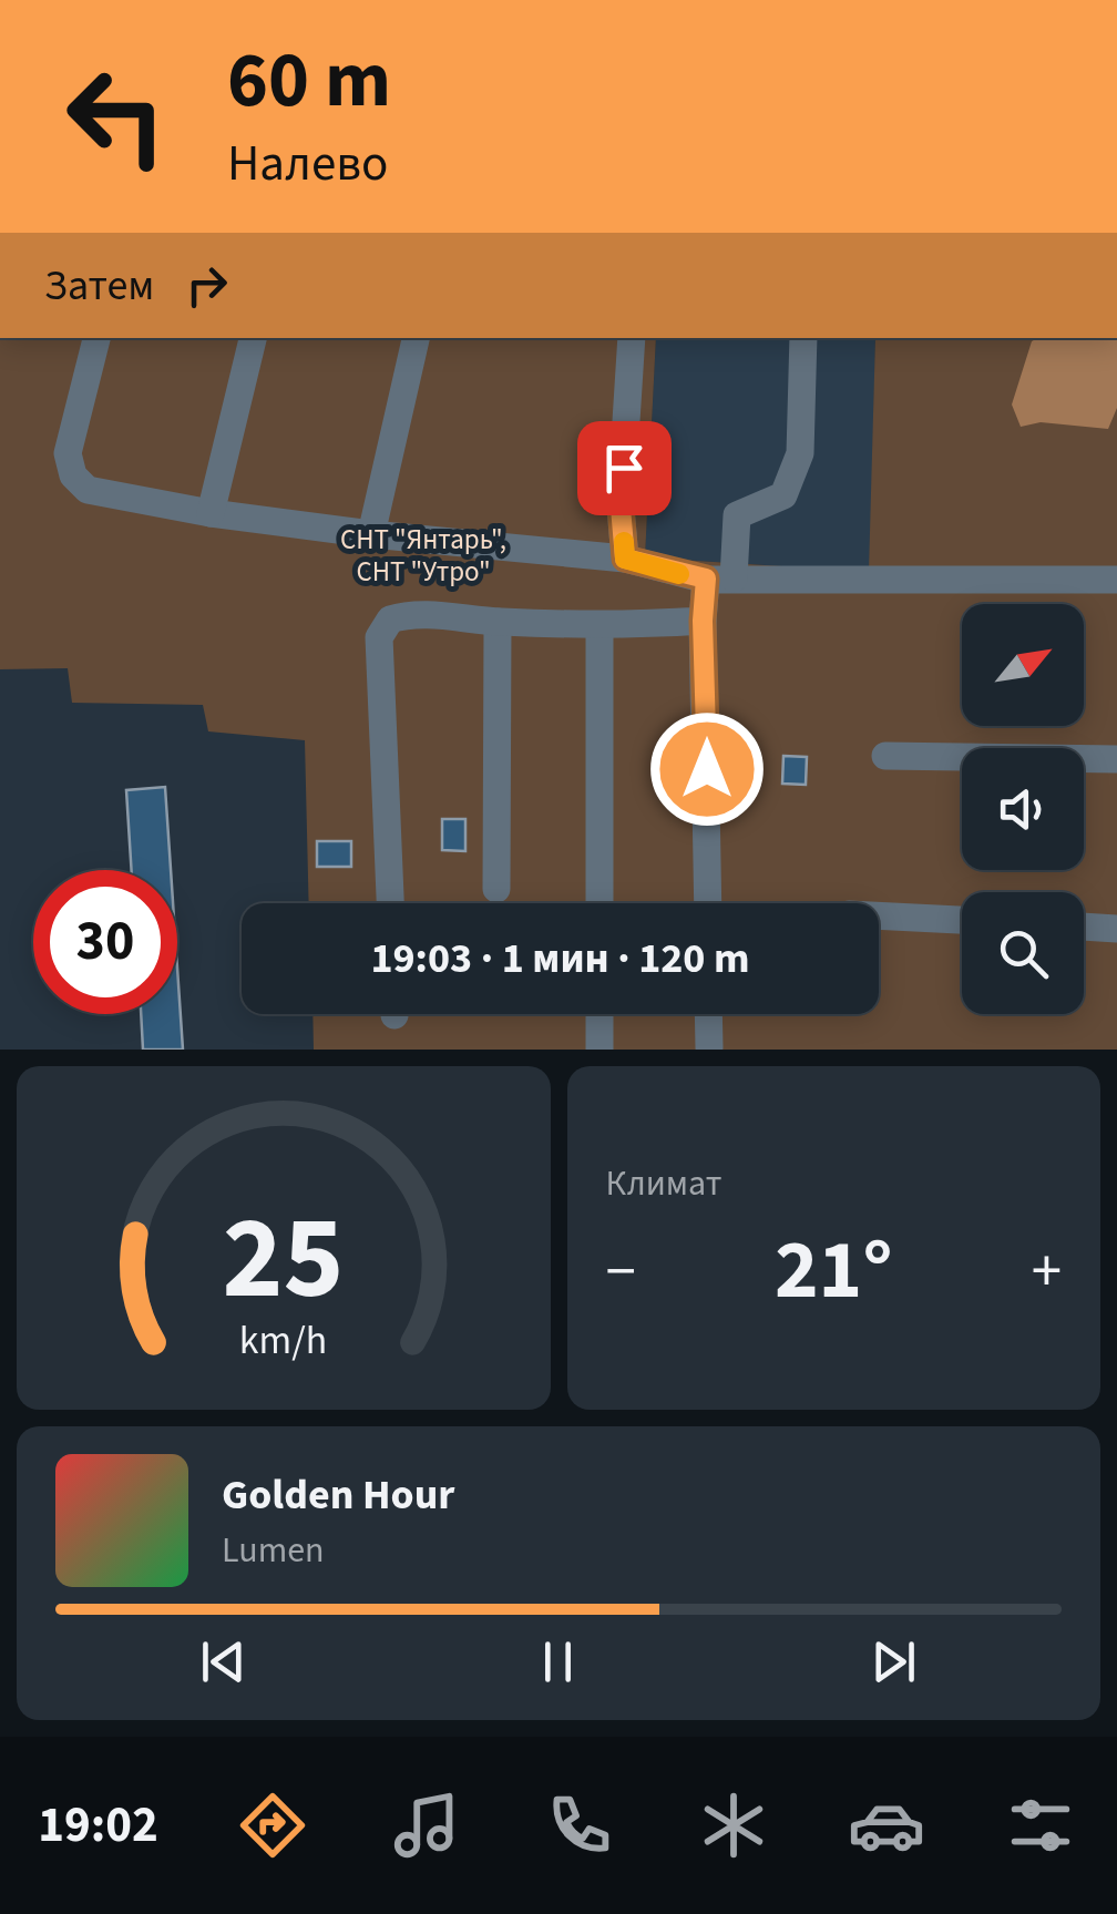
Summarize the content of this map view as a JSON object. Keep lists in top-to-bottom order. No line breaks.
{"parks":["СНТ \"Янтарь\", СНТ \"Утро\""],"north":"top right","page":{"turn":["60 m","Налево"],"then":"Затем","limit":"30","trip":"19:03 · 1 мин · 120 m","tile":"Климат","heat":["−","21°","+"],"song":["Golden Hour","Lumen"],"tabs":"19:02","gauge":["25","km/h"]}}
